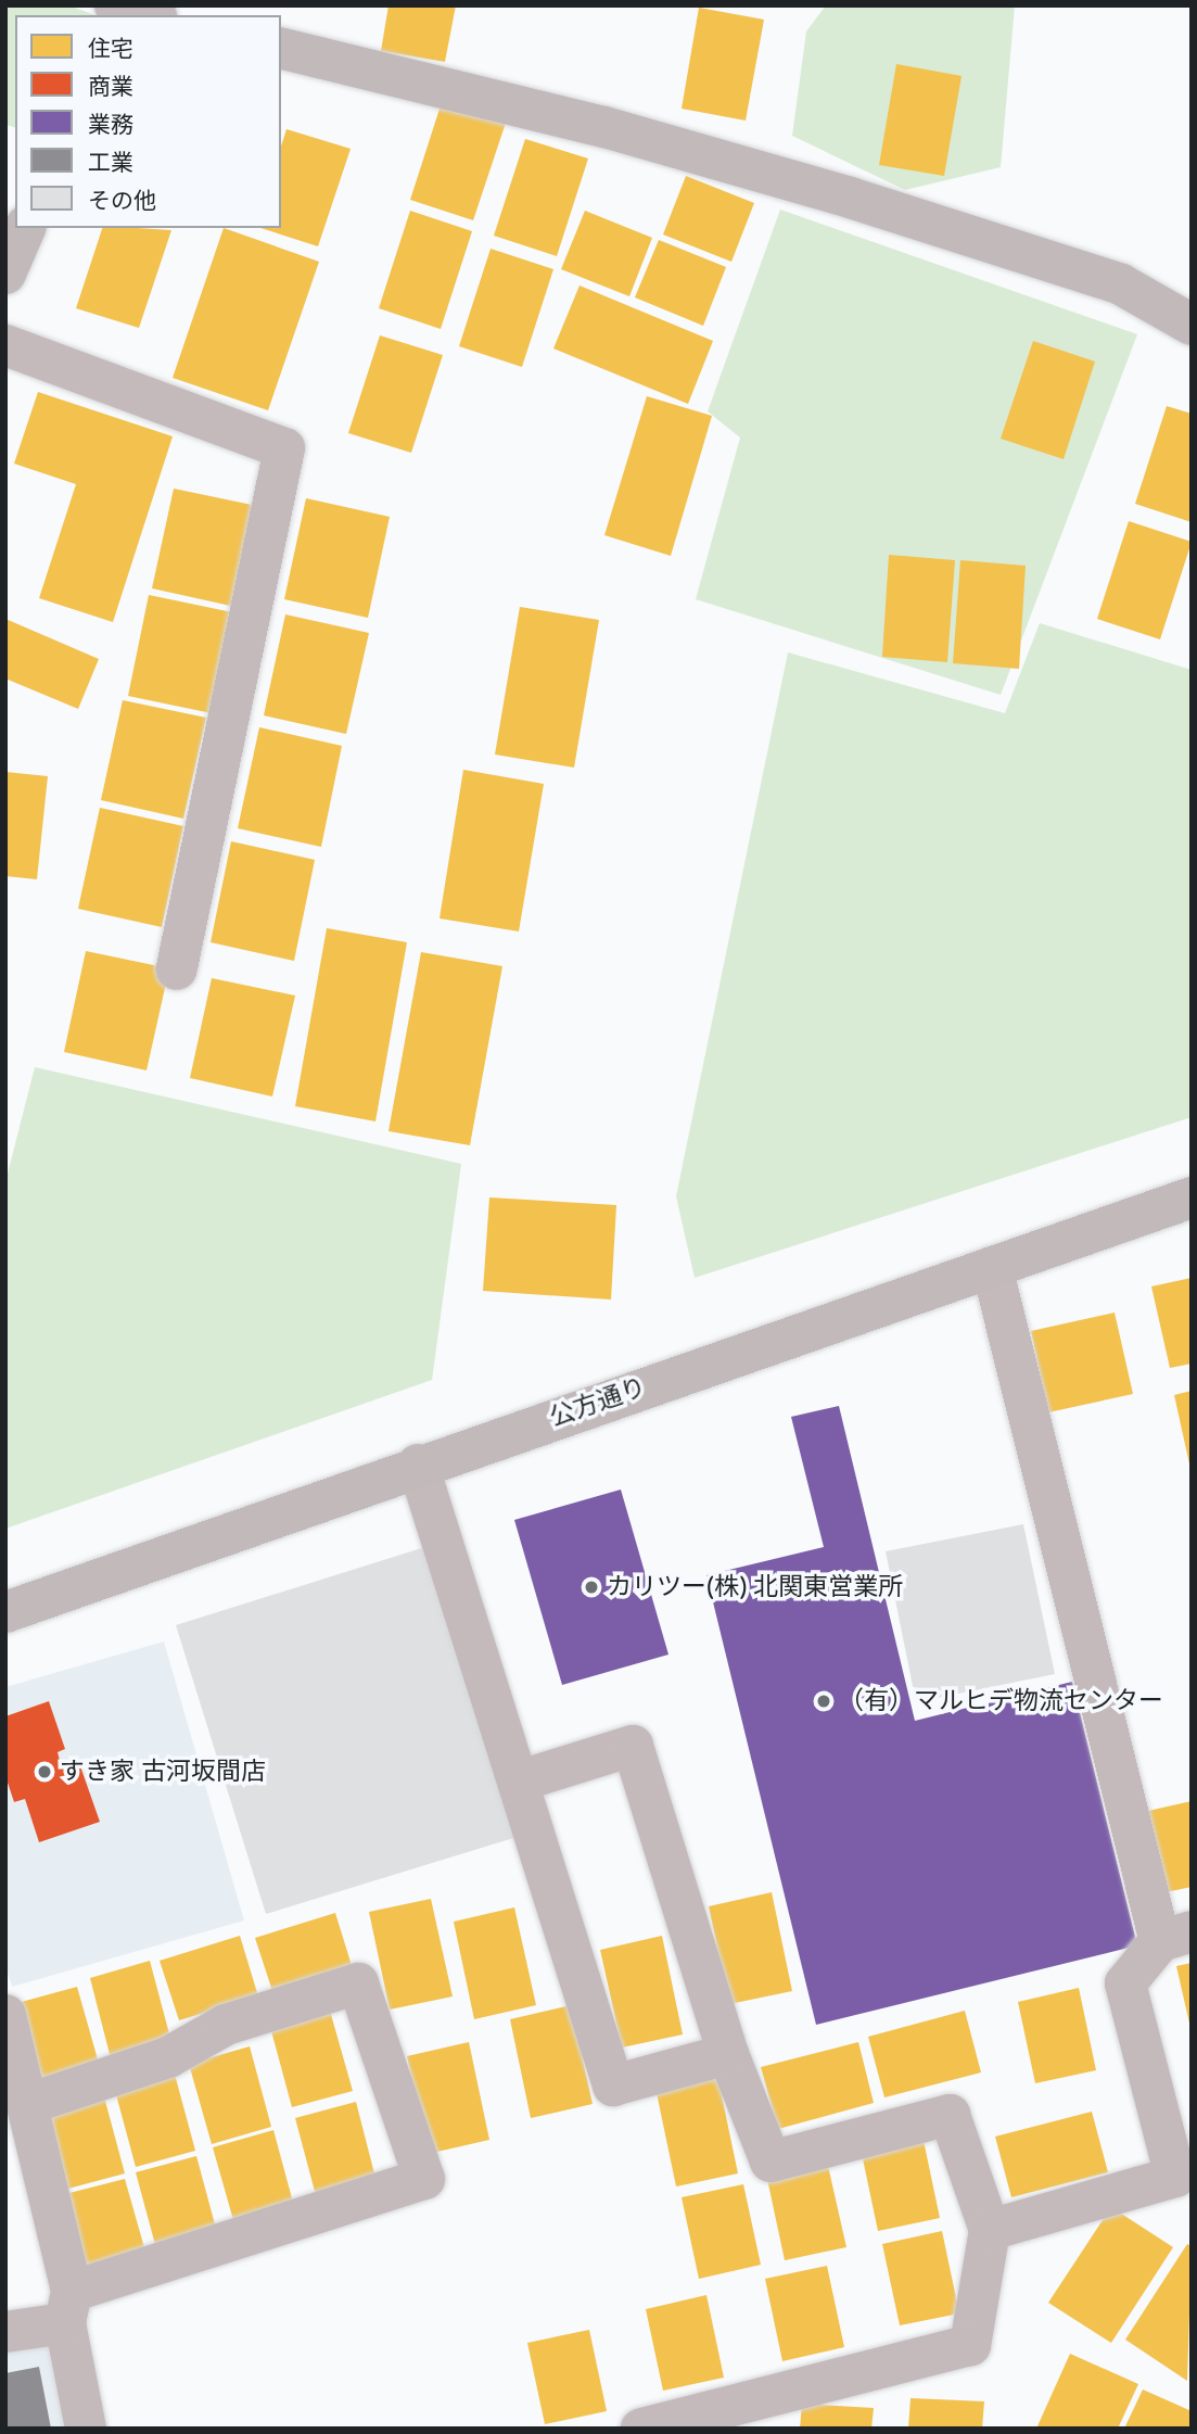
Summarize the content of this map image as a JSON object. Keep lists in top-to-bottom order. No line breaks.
{"streets":{"street":["公方通り"]},"places":["カリツー(株) 北関東営業所","（有）マルヒデ物流センター","すき家 古河坂間店"],"legend":["住宅","商業","業務","工業","その他"]}
